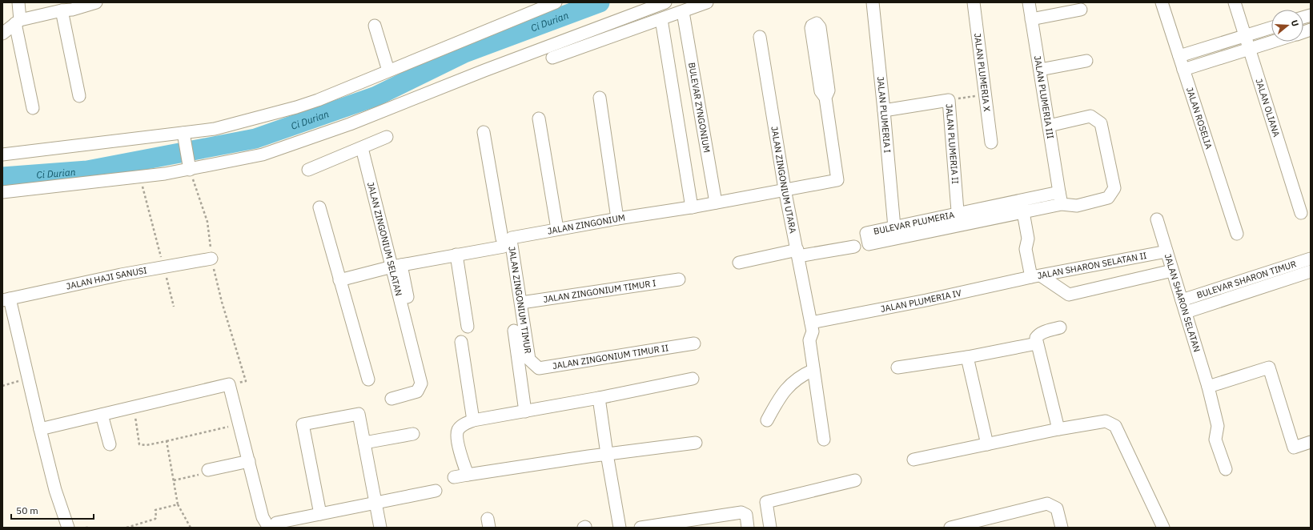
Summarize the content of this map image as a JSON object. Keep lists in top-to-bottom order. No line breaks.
{"streets":{"street":["JALAN PLUMERIA X","JALAN PLUMERIA III","BULEVAR ZYNGONIUM","JALAN OLIANA","JALAN PLUMERIA I","JALAN ROSELIA","JALAN PLUMERIA II","JALAN ZINGONIUM UTARA","BULEVAR PLUMERIA","JALAN ZINGONIUM","JALAN ZINGONIUM SELATAN","JALAN SHARON SELATAN II","JALAN HAJI SANUSI","BULEVAR SHARON TIMUR","JALAN ZINGONIUM TIMUR I","JALAN ZINGONIUM TIMUR","JALAN PLUMERIA IV","JALAN SHARON SELATAN","JALAN ZINGONIUM TIMUR II"]},"crossings":[["JALAN PLUMERIA III","BULEVAR PLUMERIA"],["BULEVAR ZYNGONIUM","JALAN ZINGONIUM"],["JALAN PLUMERIA I","JALAN PLUMERIA II"],["JALAN PLUMERIA I","BULEVAR PLUMERIA"],["JALAN PLUMERIA II","BULEVAR PLUMERIA"],["JALAN ZINGONIUM UTARA","JALAN ZINGONIUM"],["JALAN ZINGONIUM UTARA","JALAN PLUMERIA IV"],["JALAN ZINGONIUM","JALAN ZINGONIUM SELATAN"],["JALAN ZINGONIUM","JALAN ZINGONIUM TIMUR"],["JALAN SHARON SELATAN II","JALAN PLUMERIA IV"],["JALAN SHARON SELATAN II","JALAN SHARON SELATAN"],["BULEVAR SHARON TIMUR","JALAN SHARON SELATAN"],["JALAN ZINGONIUM TIMUR I","JALAN ZINGONIUM TIMUR"],["JALAN ZINGONIUM TIMUR","JALAN ZINGONIUM TIMUR II"]],"water":["Ci Durian"],"scale_bar":"50 m","north":"right"}
